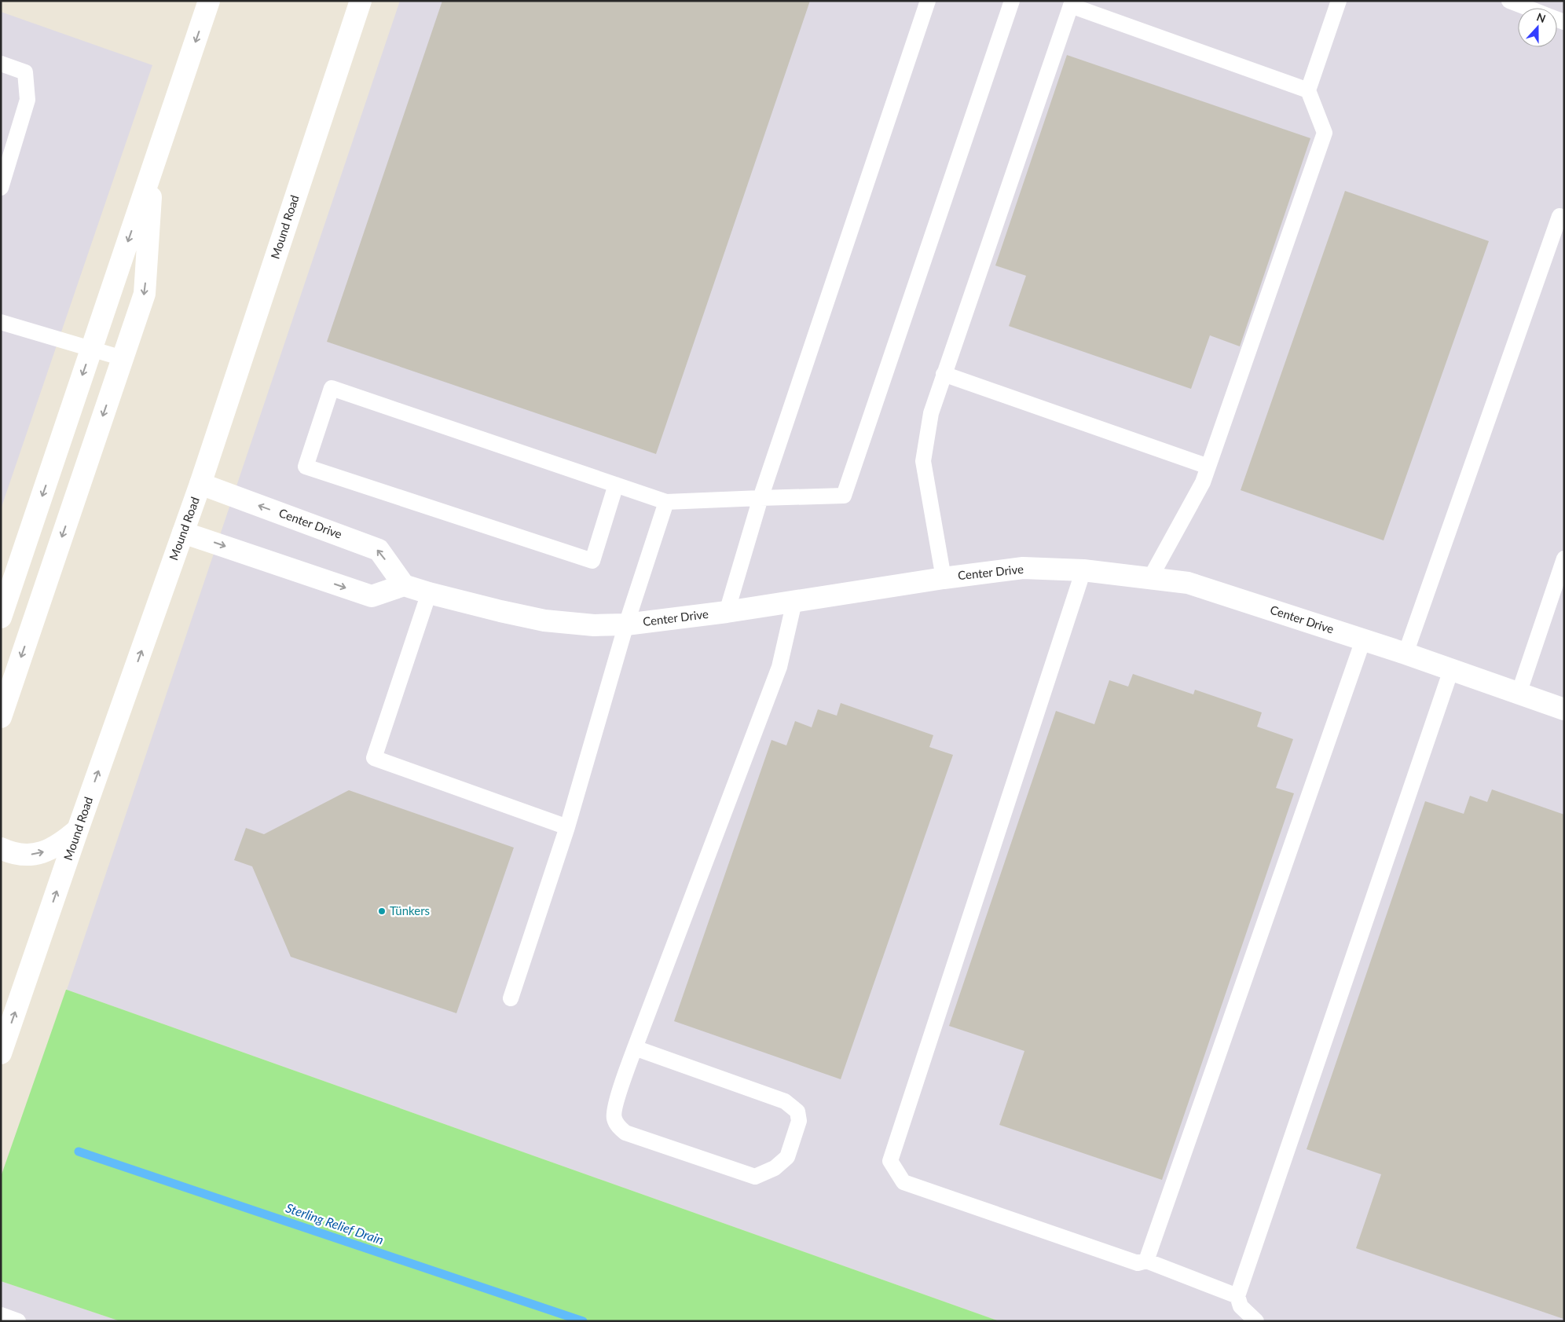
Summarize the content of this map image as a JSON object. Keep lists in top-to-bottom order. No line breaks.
{"streets":{"main road":["Mound Road","Center Drive"]},"crossings":[["Mound Road","Center Drive"]],"water":["Sterling Relief Drain"],"places":["Tünkers"],"north":"top"}
